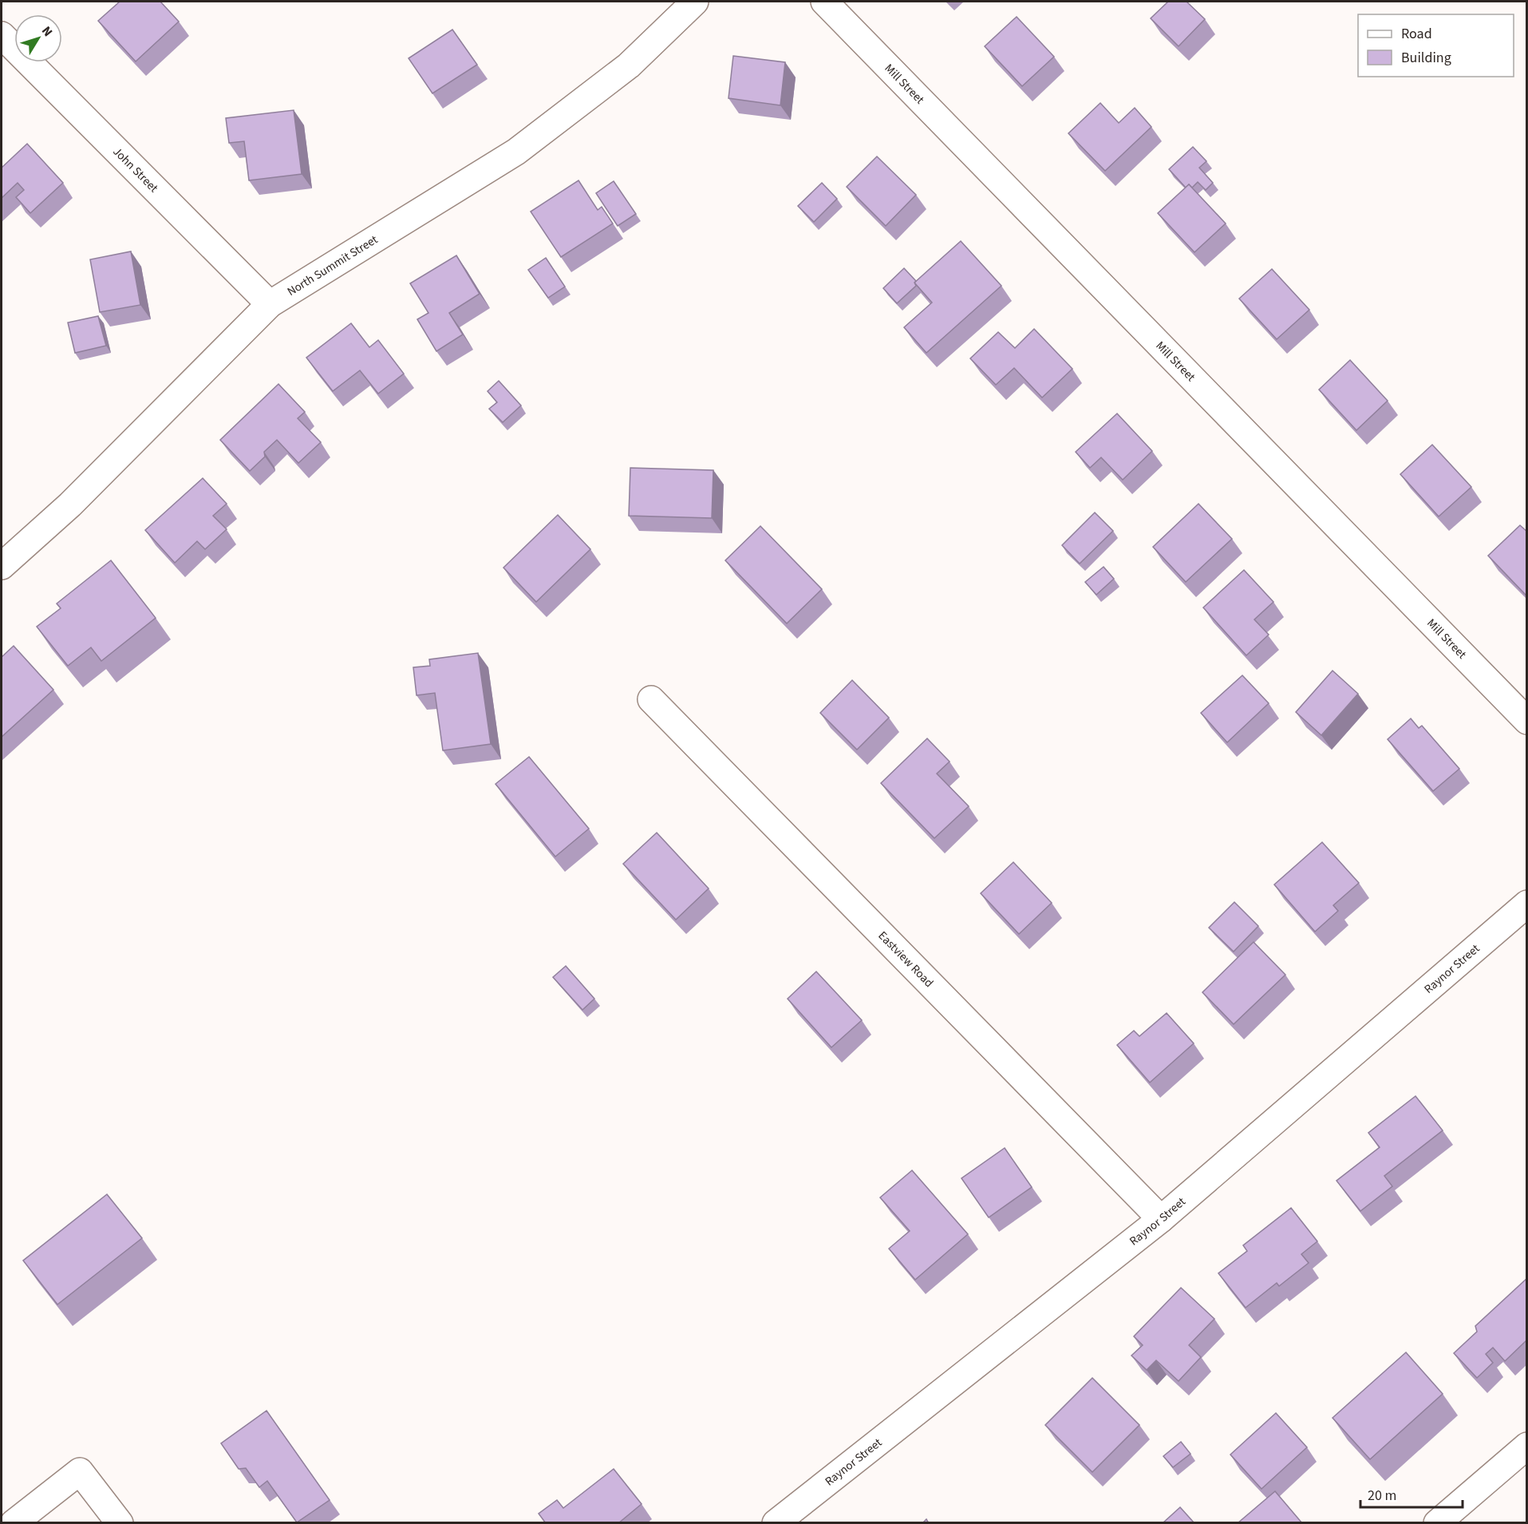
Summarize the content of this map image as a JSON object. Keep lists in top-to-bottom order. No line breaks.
{"streets":{"street":["Mill Street","John Street","North Summit Street","Eastview Road","Raynor Street"]},"crossings":[["John Street","North Summit Street"],["Eastview Road","Raynor Street"]],"legend":["Road","Building"],"scale_bar":"20 m","north":"top right"}
